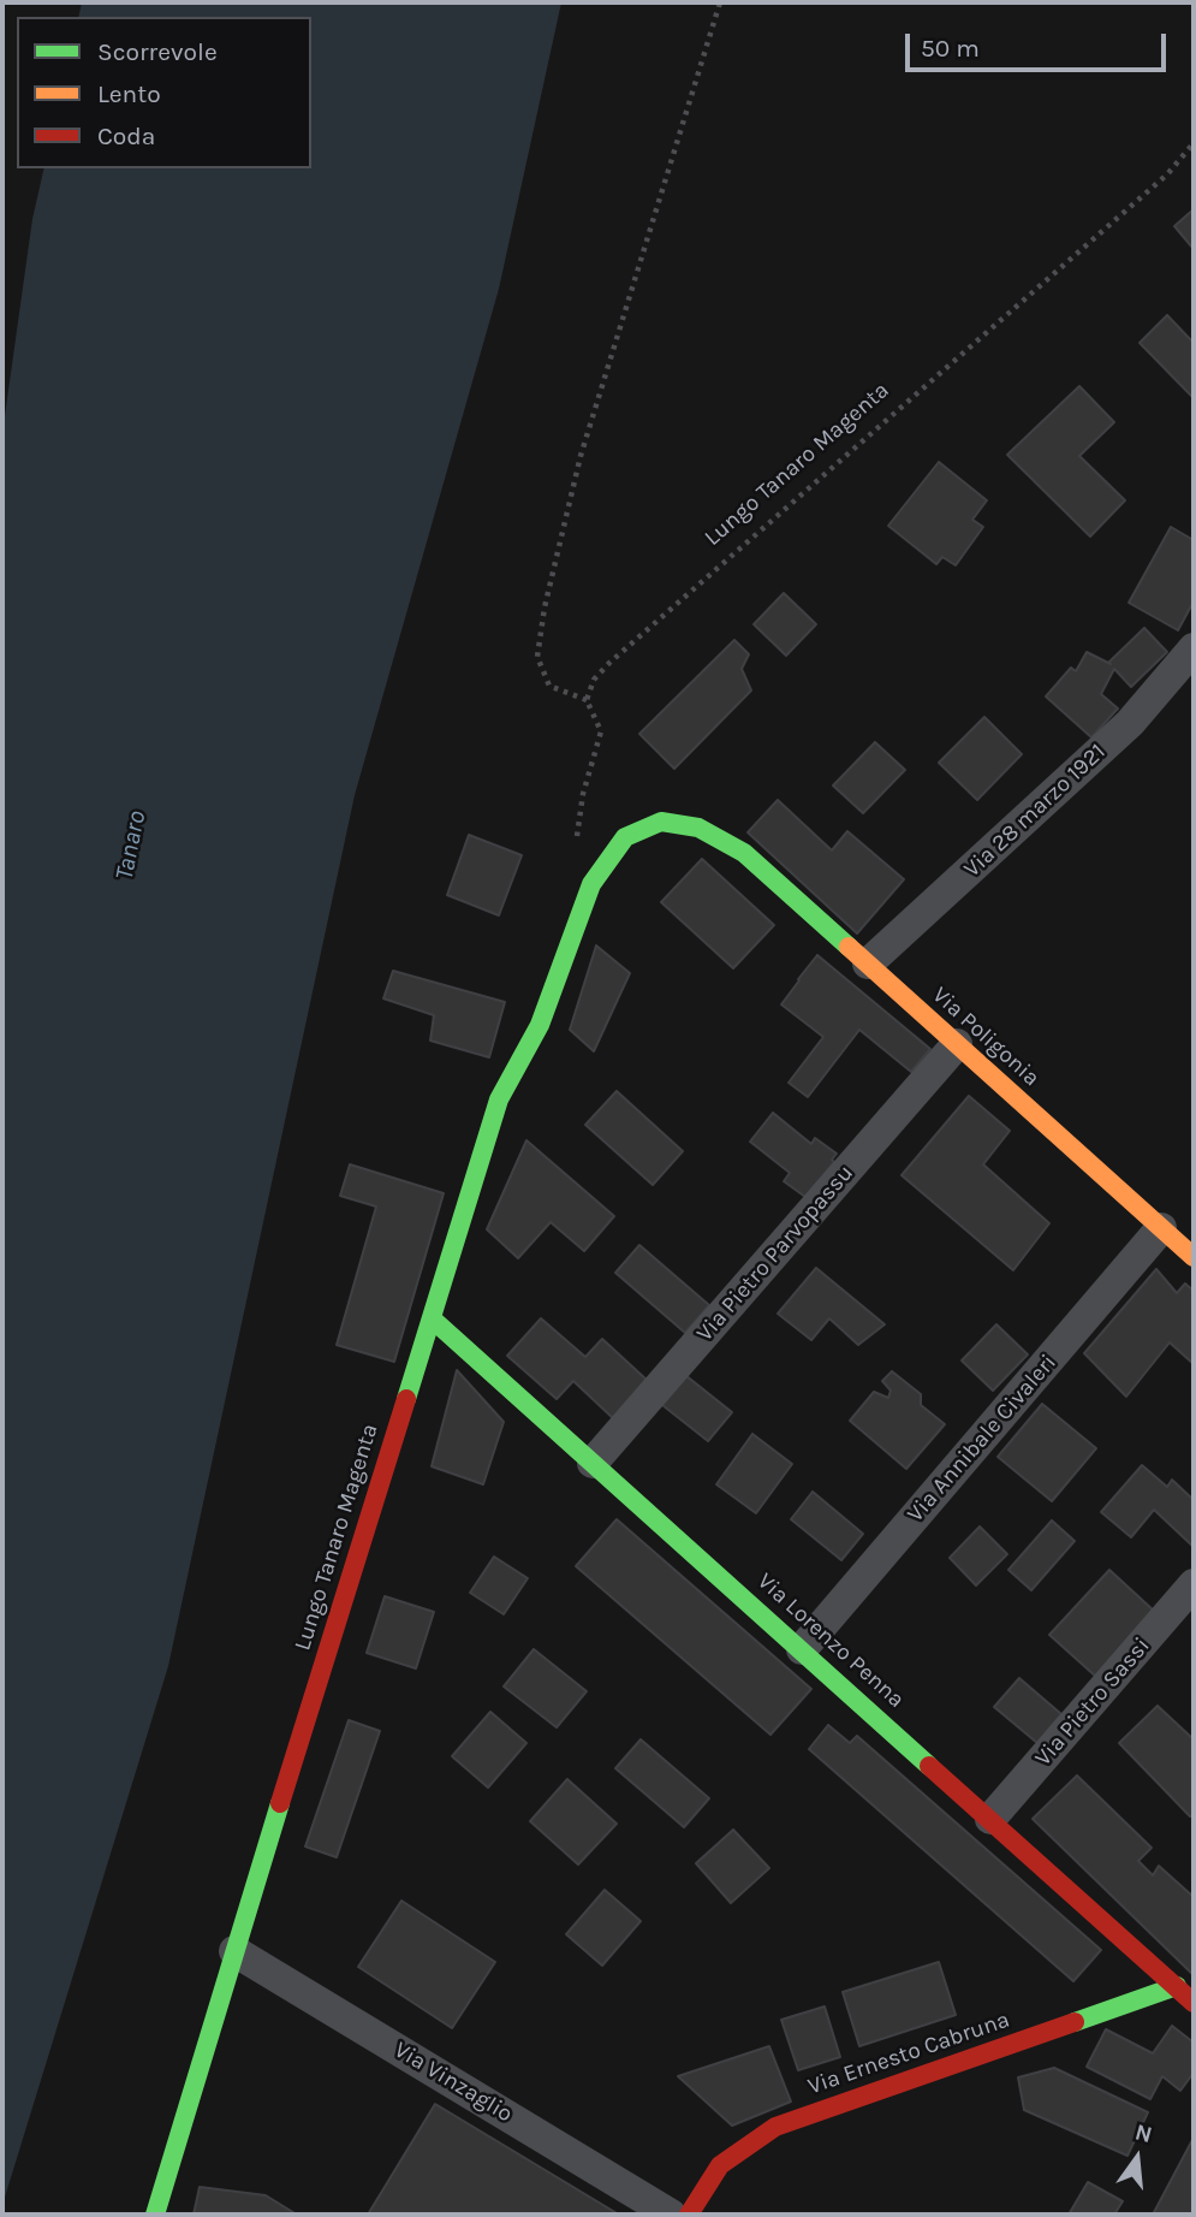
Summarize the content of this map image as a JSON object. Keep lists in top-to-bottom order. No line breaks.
{"streets":{"street":["Lungo Tanaro Magenta","Via 28 marzo 1921","Via Poligonia","Via Pietro Parvopassu","Via Annibale Civaleri","Via Lorenzo Penna","Via Pietro Sassi","Via Ernesto Cabruna","Via Vinzaglio"]},"crossings":[["Lungo Tanaro Magenta","Via Poligonia"],["Lungo Tanaro Magenta","Via Lorenzo Penna"],["Lungo Tanaro Magenta","Via Vinzaglio"],["Via 28 marzo 1921","Via Poligonia"],["Via Poligonia","Via Pietro Parvopassu"],["Via Poligonia","Via Annibale Civaleri"],["Via Pietro Parvopassu","Via Lorenzo Penna"],["Via Annibale Civaleri","Via Lorenzo Penna"],["Via Lorenzo Penna","Via Pietro Sassi"],["Via Lorenzo Penna","Via Ernesto Cabruna"]],"water":["Tanaro"],"legend":["Scorrevole","Lento","Coda"],"scale_bar":"50 m","north":"top"}
